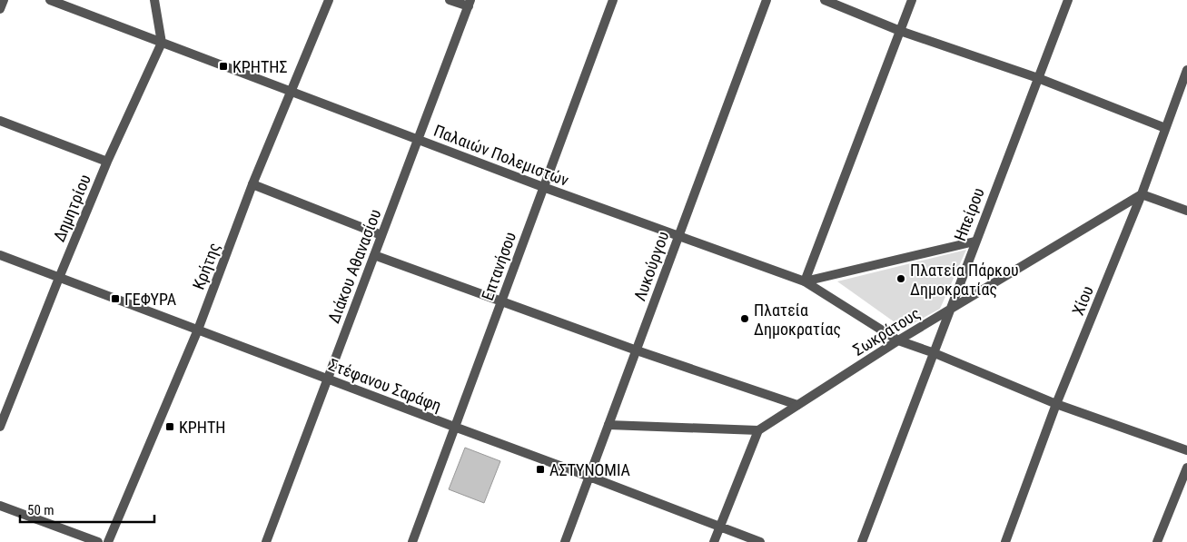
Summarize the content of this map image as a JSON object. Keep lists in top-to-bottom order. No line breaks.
{"streets":{"street":["Παλαιών Πολεμιστών","Δημητρίου","Ηπείρου","Κρήτης","Διάκου Αθανασίου","Επτανήσου","Λυκούργου","Χίου","Σωκράτους","Στέφανου Σαράφη"]},"crossings":[["Παλαιών Πολεμιστών","Δημητρίου"],["Παλαιών Πολεμιστών","Ηπείρου"],["Παλαιών Πολεμιστών","Κρήτης"],["Παλαιών Πολεμιστών","Διάκου Αθανασίου"],["Παλαιών Πολεμιστών","Επτανήσου"],["Παλαιών Πολεμιστών","Λυκούργου"],["Παλαιών Πολεμιστών","Χίου"],["Παλαιών Πολεμιστών","Σωκράτους"],["Δημητρίου","Στέφανου Σαράφη"],["Ηπείρου","Σωκράτους"],["Κρήτης","Στέφανου Σαράφη"],["Διάκου Αθανασίου","Στέφανου Σαράφη"],["Επτανήσου","Στέφανου Σαράφη"],["Λυκούργου","Στέφανου Σαράφη"],["Χίου","Σωκράτους"]],"places":{"transit":["ΚΡΗΤΗΣ","ΓΕΦΥΡΑ","ΚΡΗΤΗ","ΑΣΤΥΝΟΜΙΑ"],"other":["Πλατεία Πάρκου Δημοκρατίας","Πλατεία Δημοκρατίας"]},"scale_bar":"50 m"}
